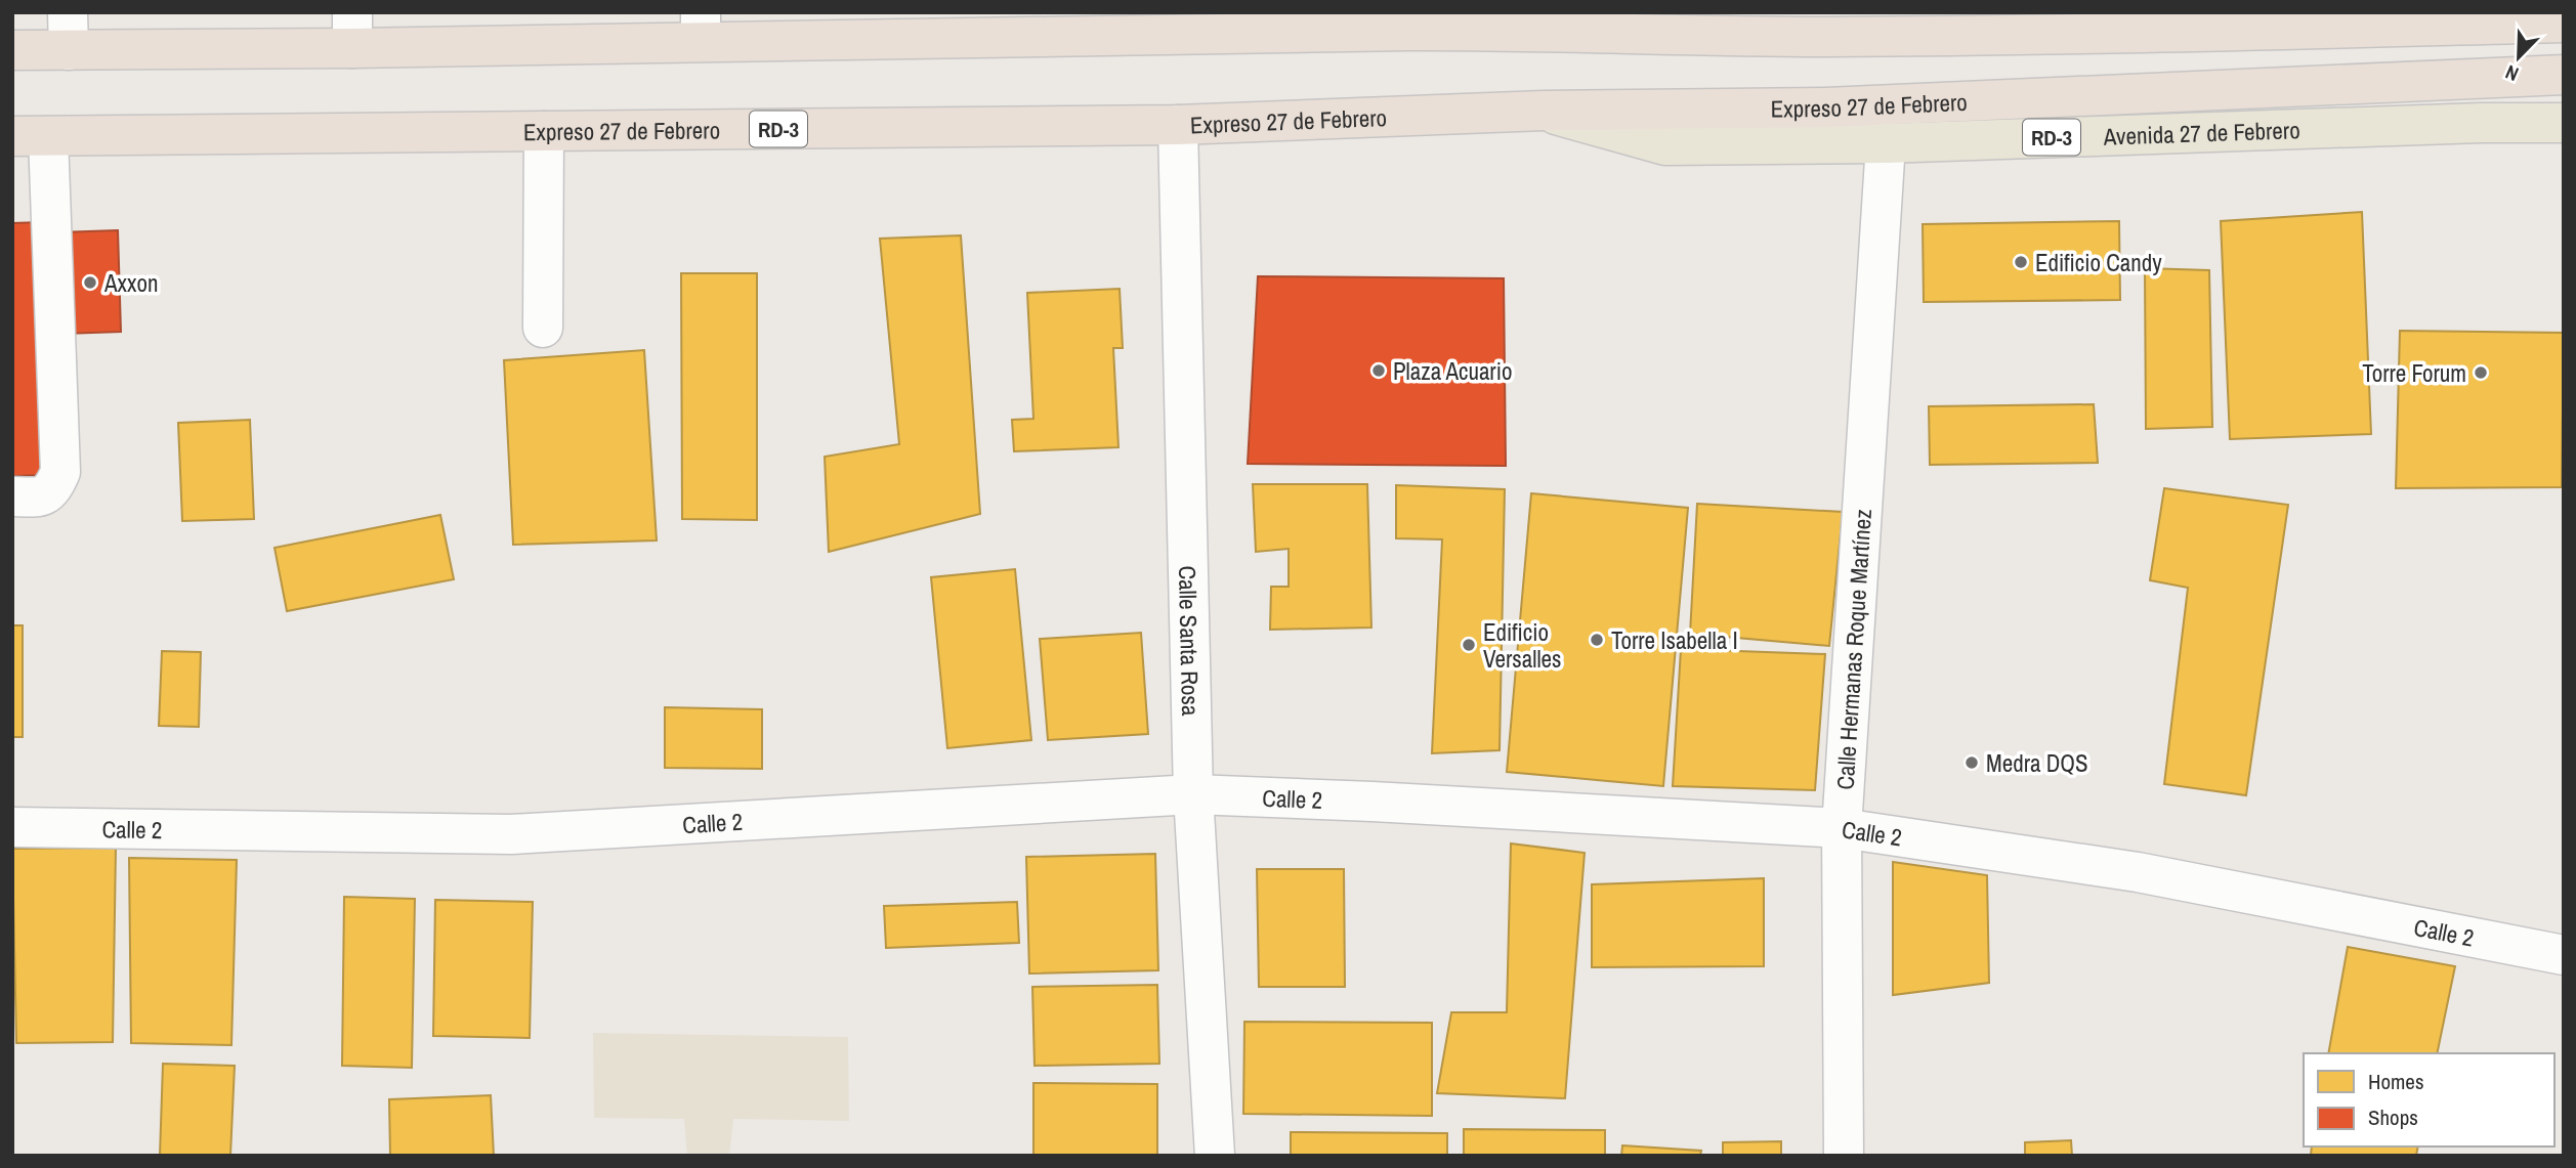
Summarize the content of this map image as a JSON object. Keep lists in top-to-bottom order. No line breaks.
{"streets":{"highway":["Expreso 27 de Febrero","RD-3"],"main road":["Avenida 27 de Febrero"],"street":["Calle Santa Rosa","Calle Hermanas Roque Martínez","Calle 2"]},"crossings":[["Expreso 27 de Febrero","Avenida 27 de Febrero"],["Expreso 27 de Febrero","Calle Santa Rosa"],["Avenida 27 de Febrero","Calle Hermanas Roque Martínez"],["Calle Santa Rosa","Calle 2"],["Calle Hermanas Roque Martínez","Calle 2"]],"places":["Edificio Candy","Axxon","Plaza Acuario","Torre Forum","Torre Isabella I","Edificio Versalles","Medra DQS"],"legend":["Homes","Shops"],"north":"bottom left"}
